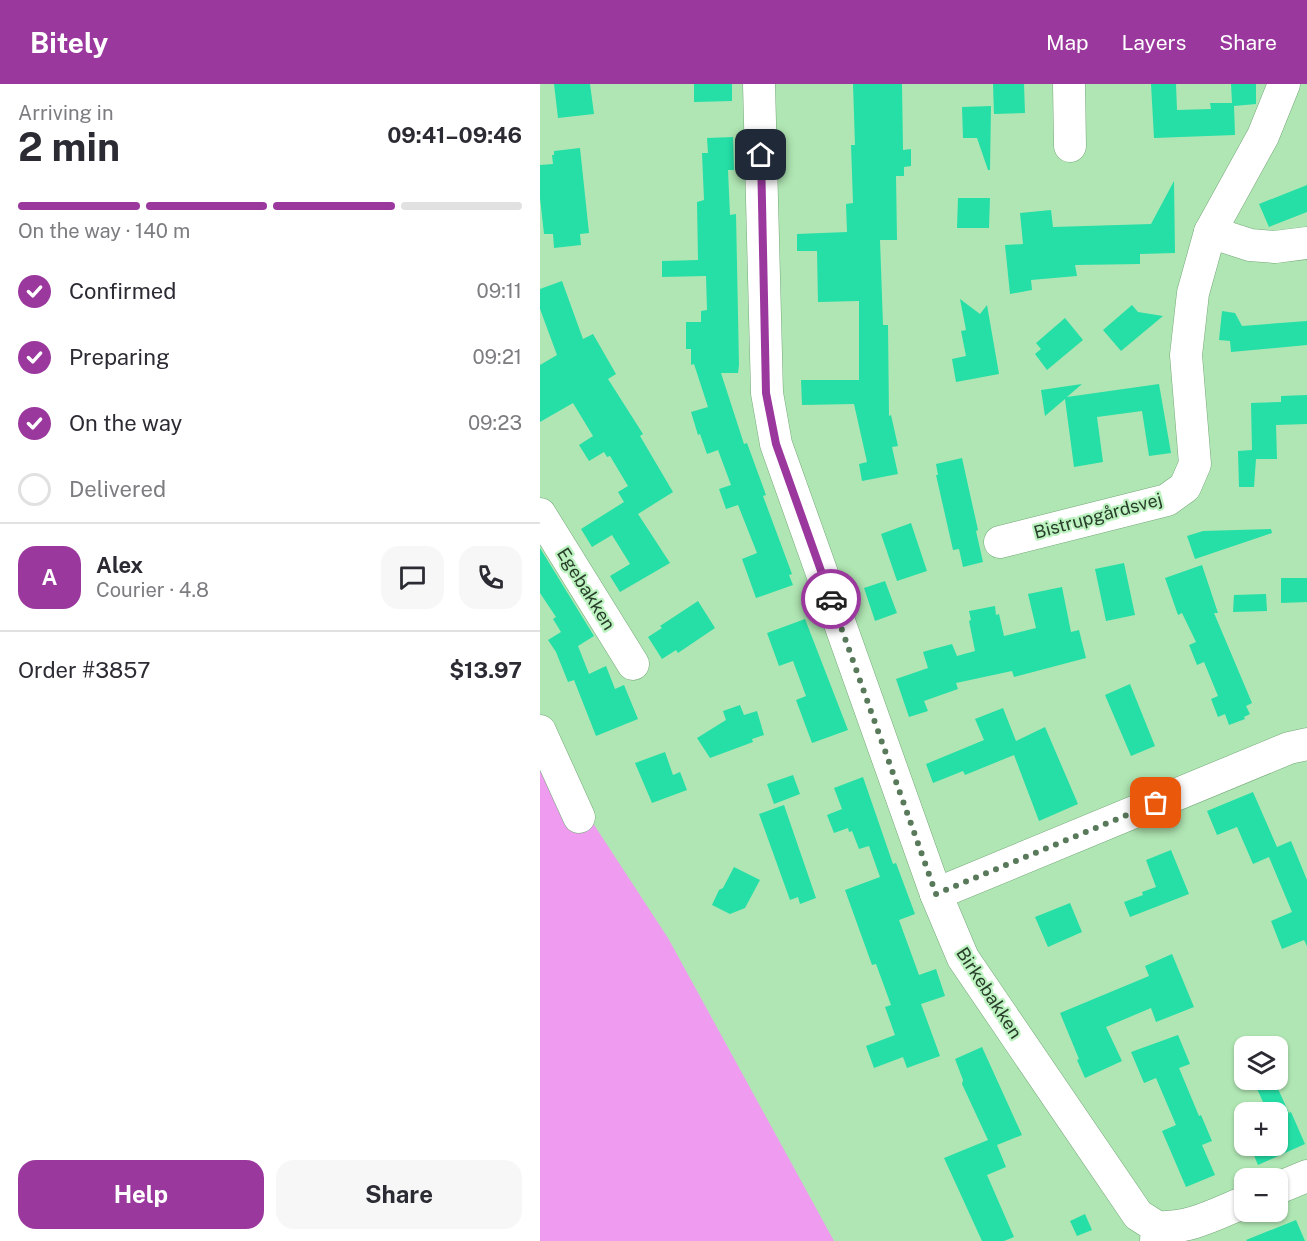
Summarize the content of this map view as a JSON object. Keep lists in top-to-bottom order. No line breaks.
{"streets":{"street":["Bistrupgårdsvej","Egebakken","Birkebakken"]},"page":{"header":"Bitely","nav":["Map","Layers","Share"],"heading":["2 min","Arriving in","09:41–09:46"],"panel":["Alex","Courier · 4.8","Order #3857","$13.97"],"bar":"On the way · 140 m","list":[["Confirmed","09:11"],["Preparing","09:21"],["On the way","09:23"],"Delivered"],"round":"A","map_buttons":["+","−"],"buttons":["Help","Share"]}}
